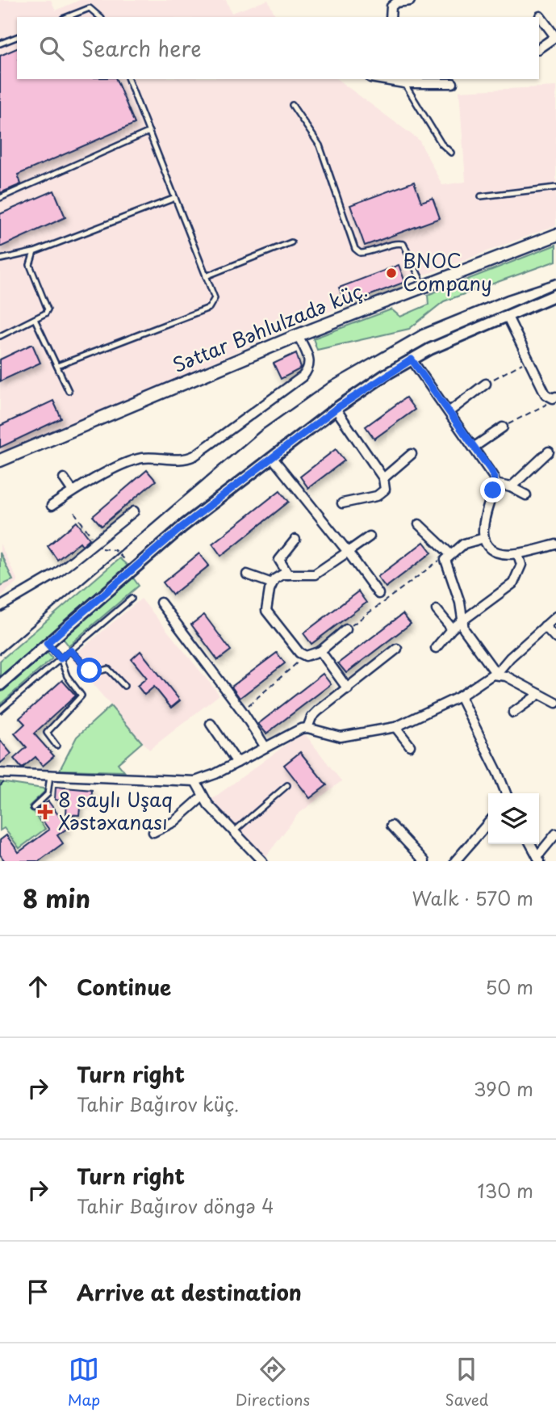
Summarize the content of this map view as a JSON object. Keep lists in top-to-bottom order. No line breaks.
{"streets":{"main road":["Səttar Bəhlulzadə küç."]},"places":{"other":["BNOC Company"],"health":["8 saylı Uşaq Xəstəxanası"]},"page":{"search":"Search here","heading":["8 min","Walk · 570 m"],"list":[["Continue","50 m"],["Turn right","Tahir Bağırov küç.","390 m"],["Turn right","Tahir Bağırov döngə 4","130 m"],"Arrive at destination"],"nav":["Map","Directions","Saved"]}}
